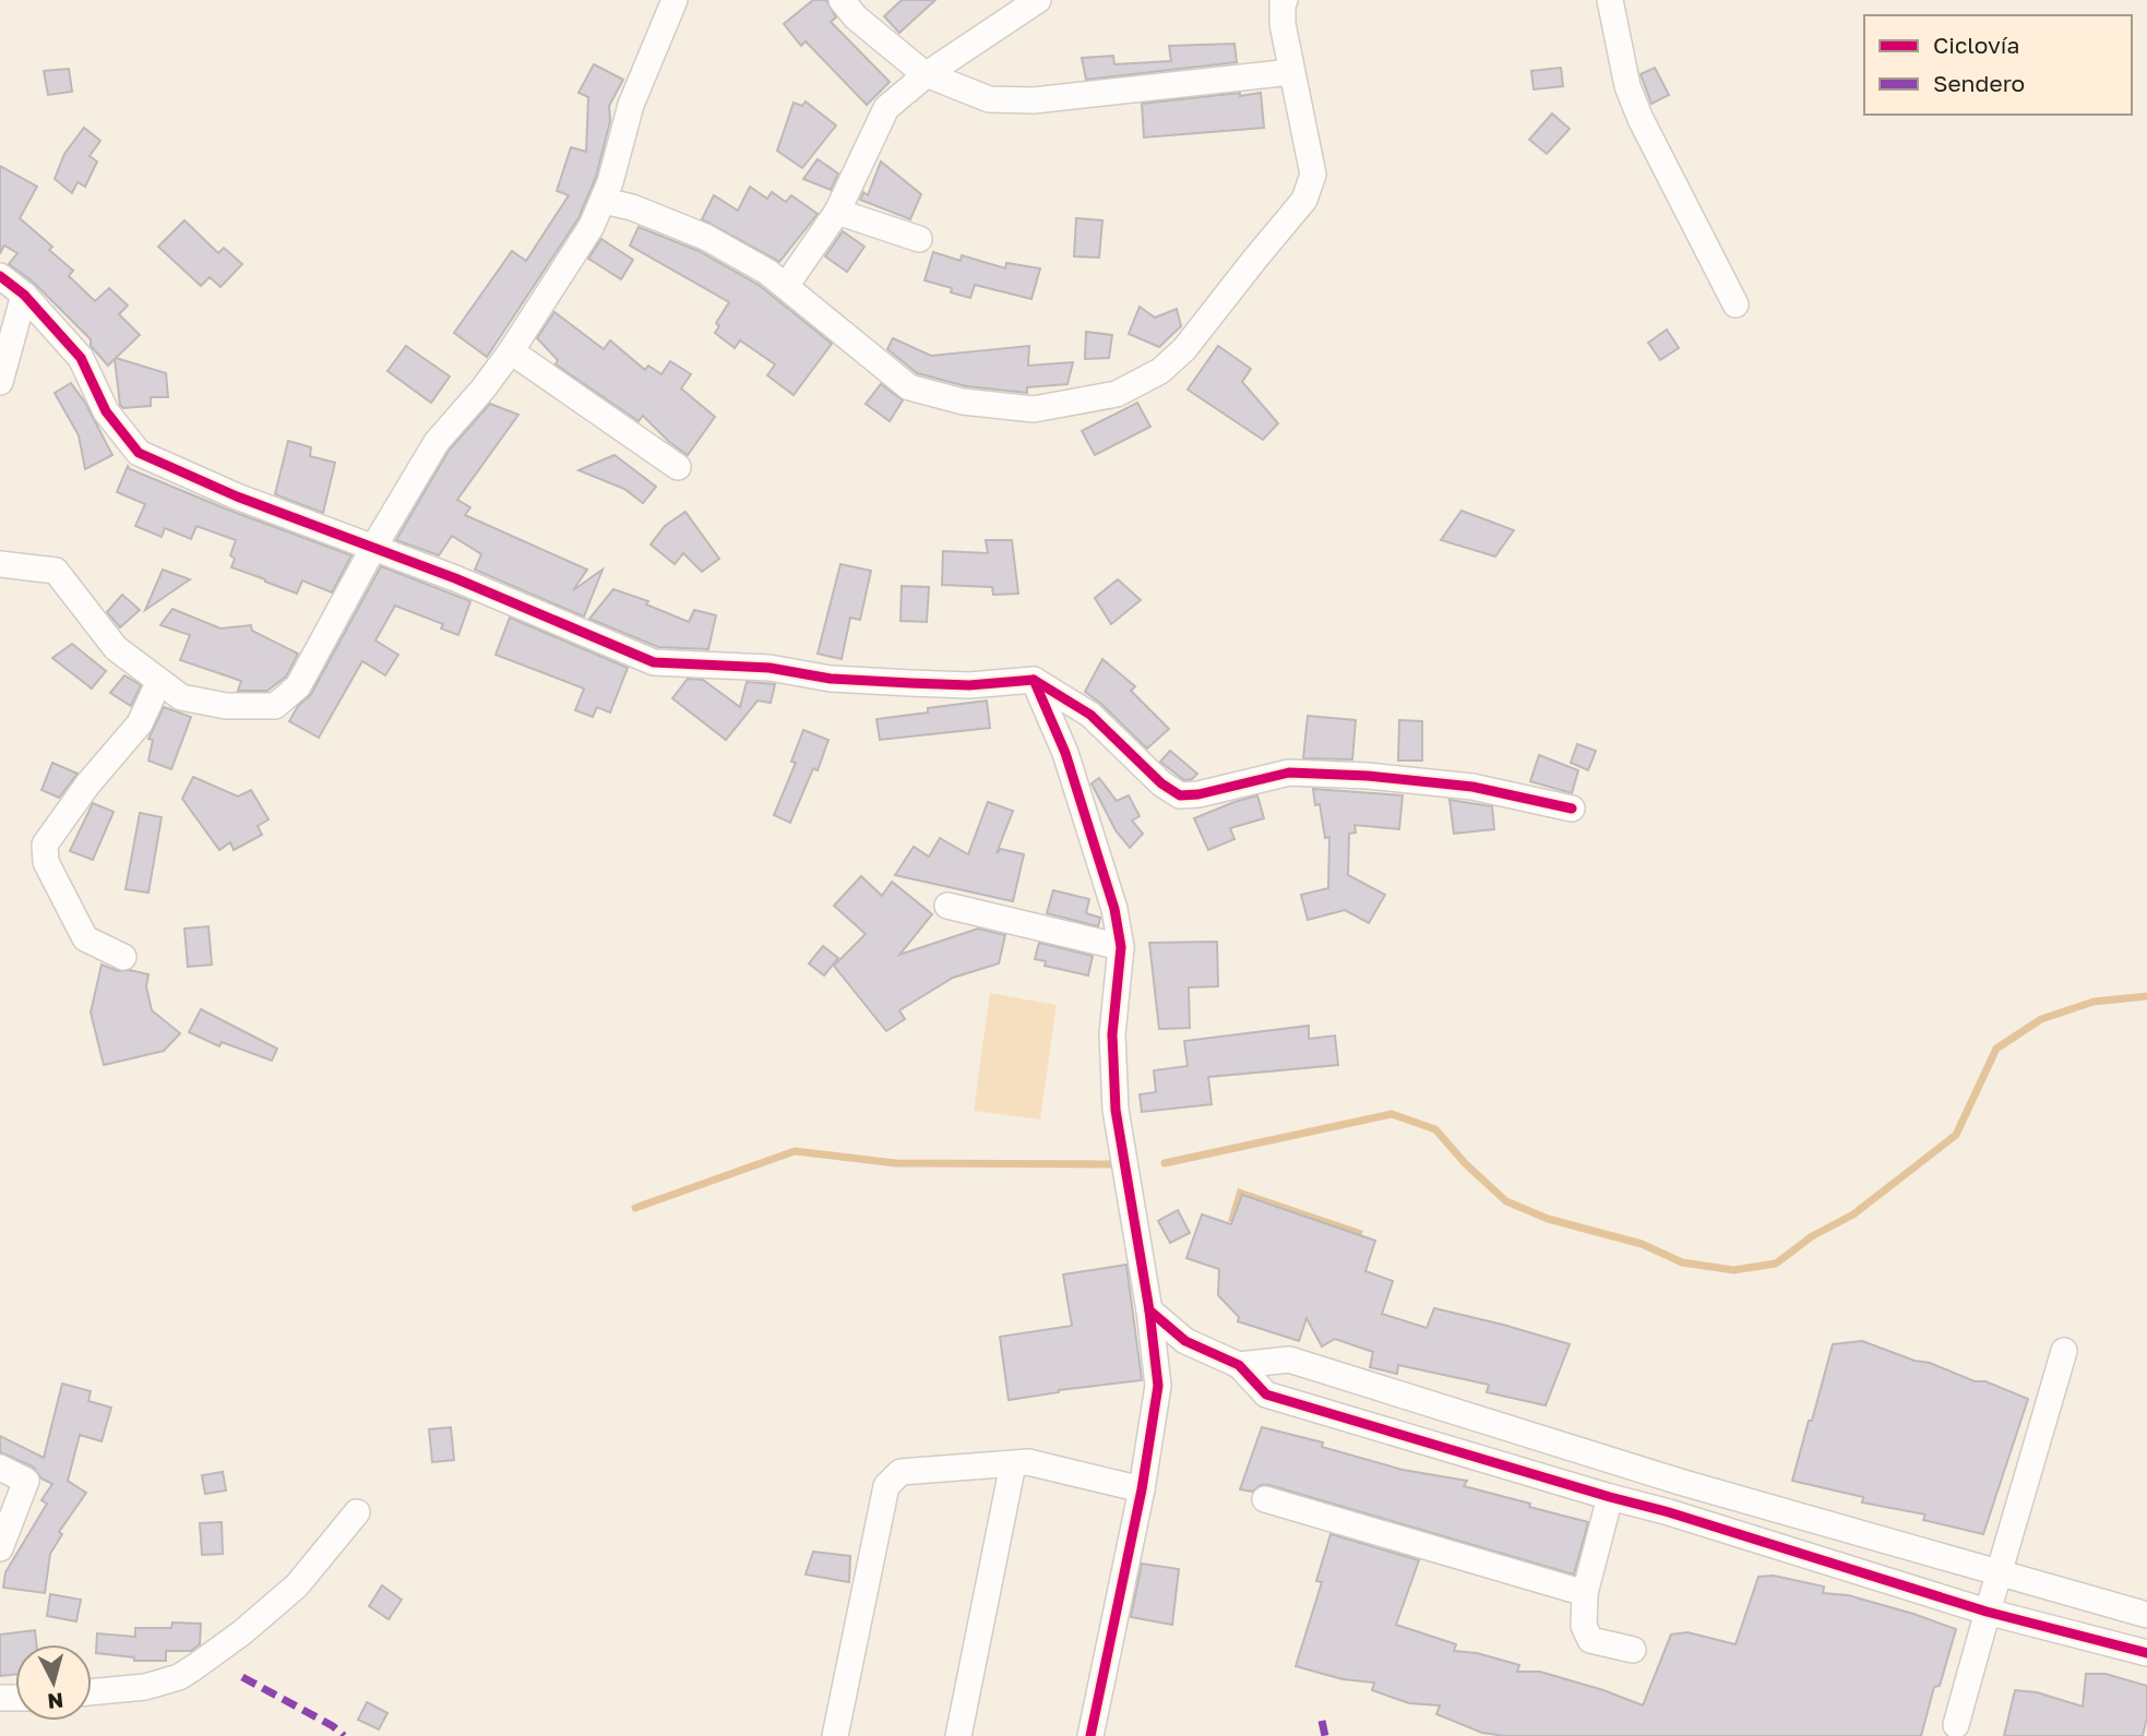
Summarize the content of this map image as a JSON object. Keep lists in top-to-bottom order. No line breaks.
{"legend":["Ciclovía","Sendero"],"north":"bottom"}
